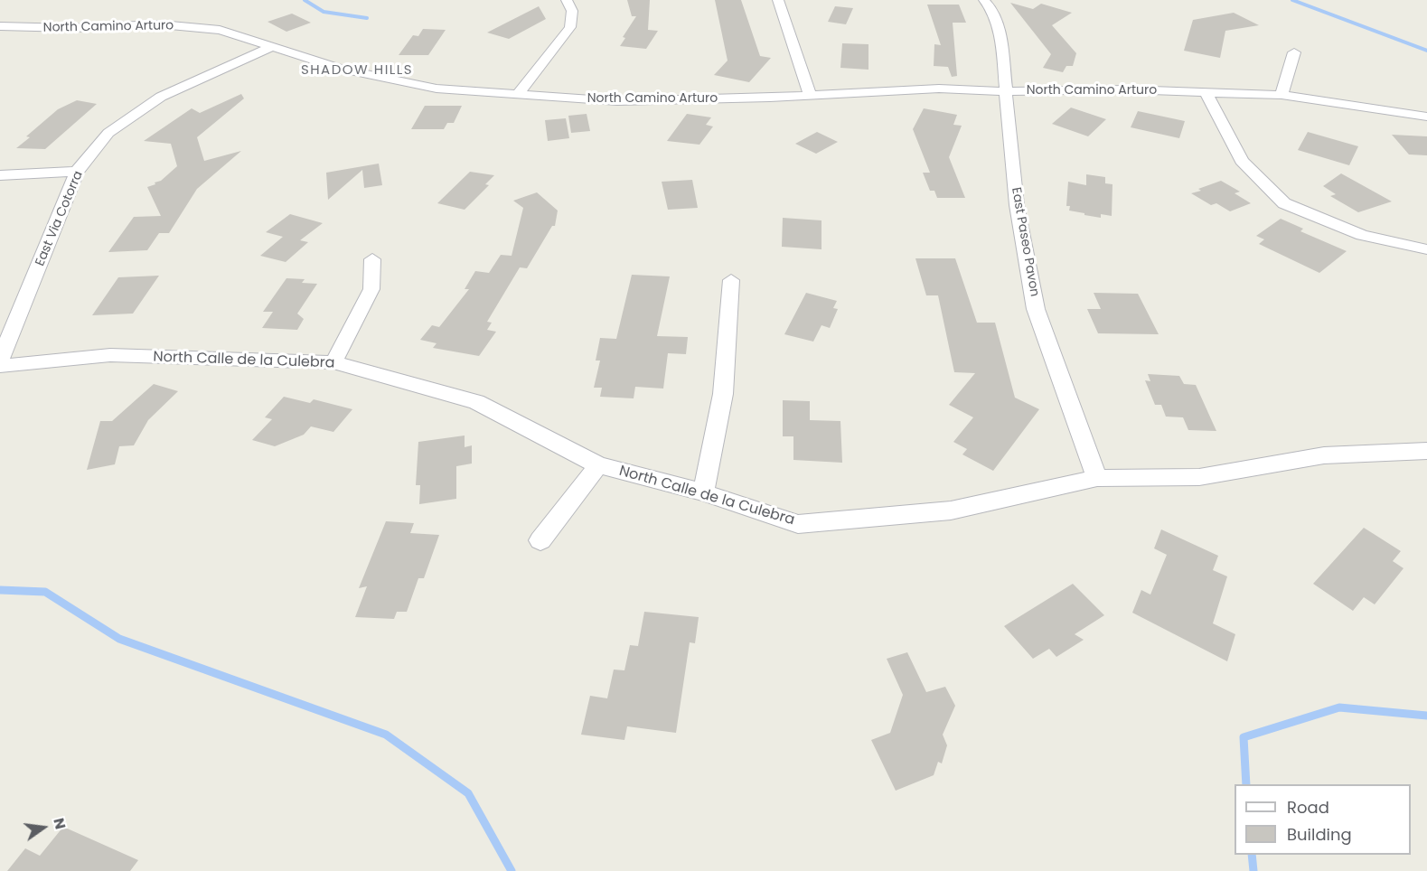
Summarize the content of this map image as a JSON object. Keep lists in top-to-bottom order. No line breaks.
{"streets":{"street":["North Camino Arturo","East Via Cotorra","East Paseo Pavon","North Calle de la Culebra"]},"crossings":[["North Camino Arturo","East Via Cotorra"],["North Camino Arturo","East Paseo Pavon"],["East Paseo Pavon","North Calle de la Culebra"]],"districts":["SHADOW HILLS"],"legend":["Road","Building"],"north":"right"}
